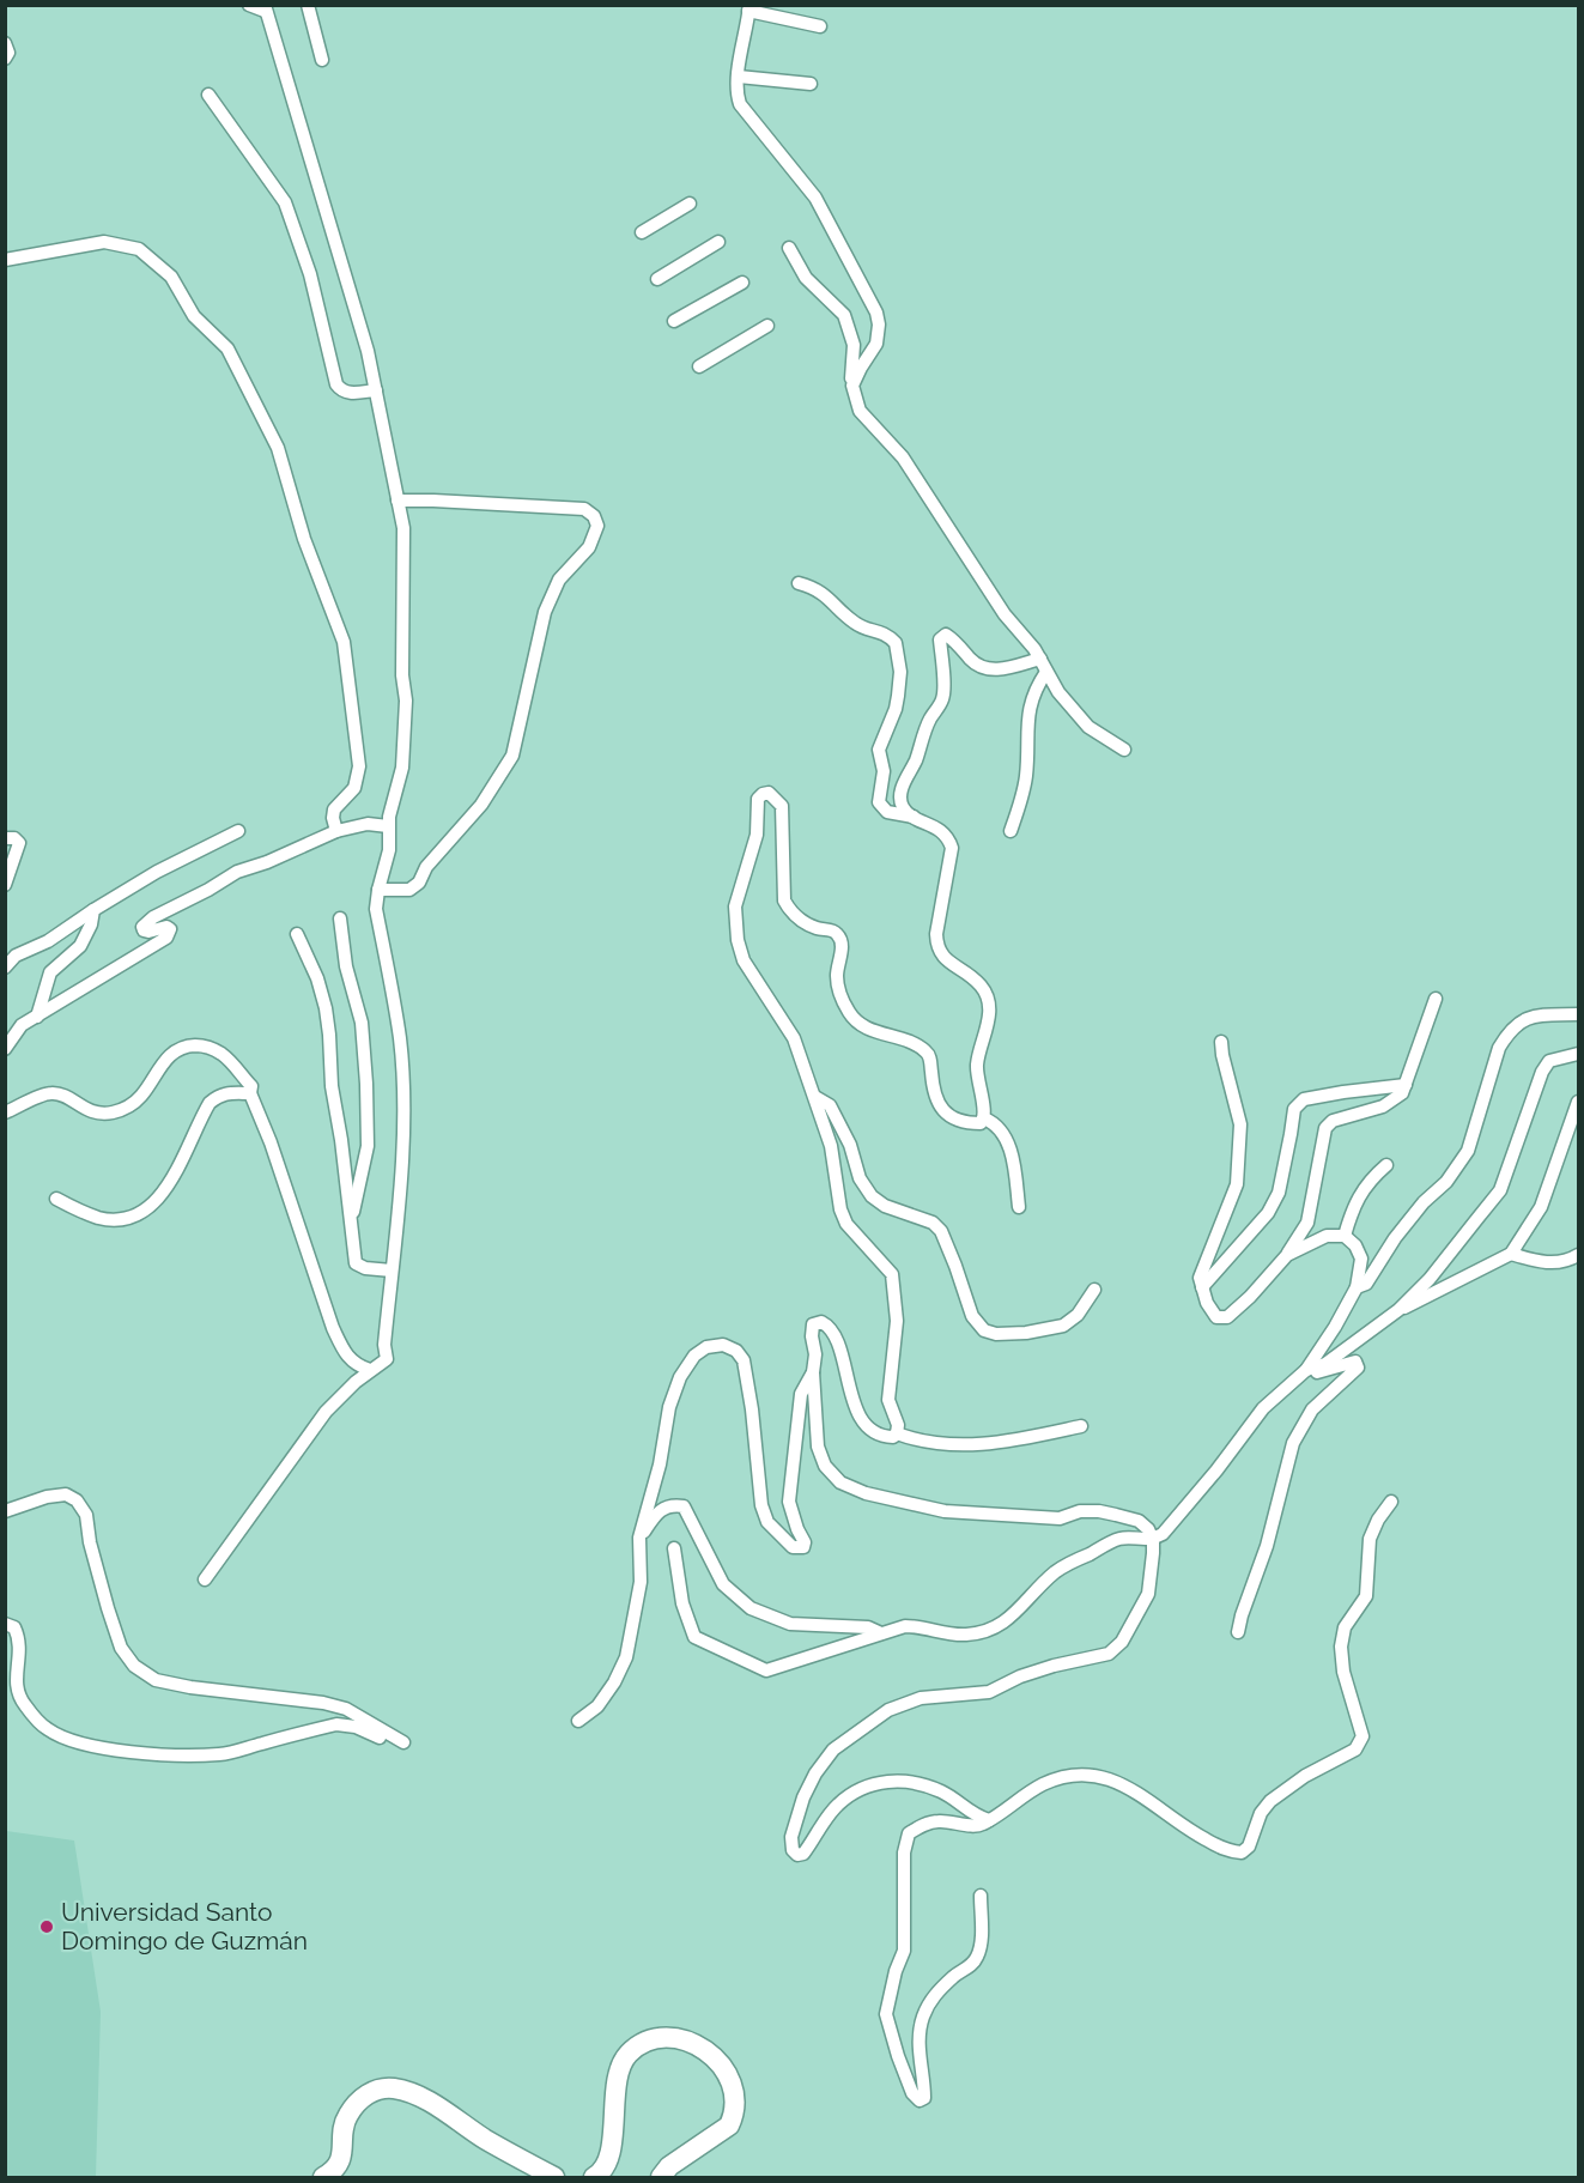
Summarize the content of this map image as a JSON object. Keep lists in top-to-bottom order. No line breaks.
{"places":["Universidad Santo Domingo de Guzmán"]}
